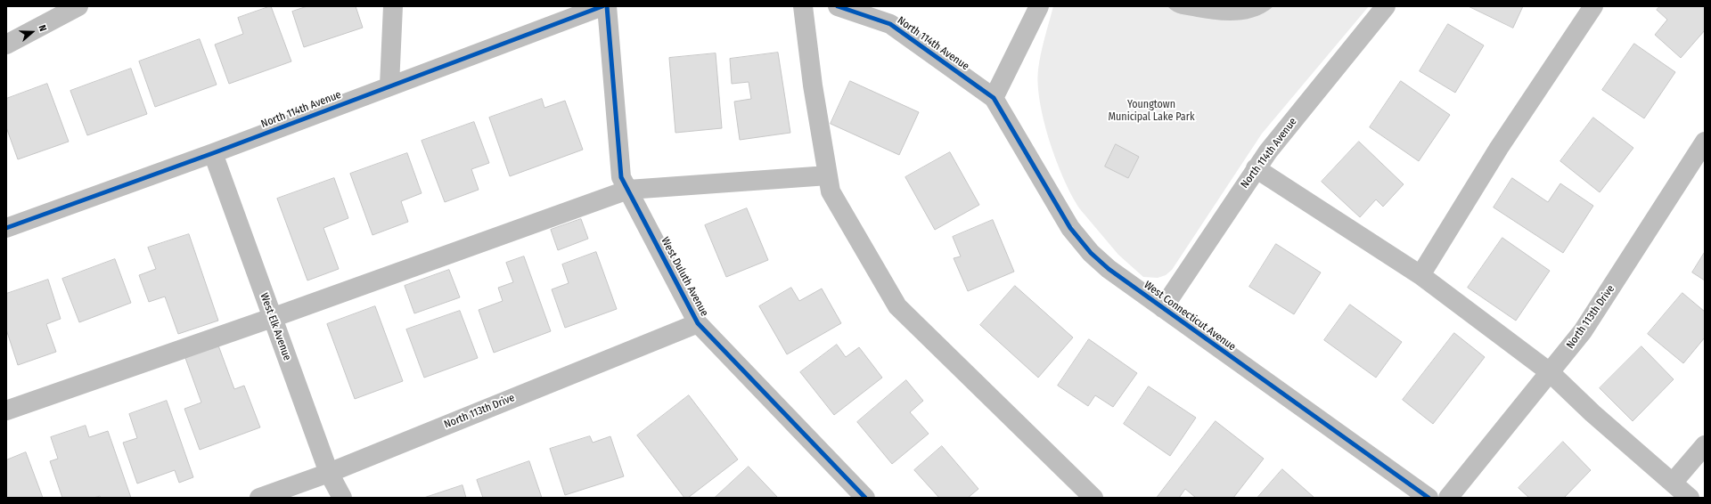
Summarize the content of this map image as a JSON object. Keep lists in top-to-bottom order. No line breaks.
{"streets":{"street":["North 114th Avenue","West Duluth Avenue","West Connecticut Avenue","North 113th Drive","West Elk Avenue"]},"crossings":[["North 114th Avenue","West Connecticut Avenue"],["North 114th Avenue","West Elk Avenue"],["West Duluth Avenue","North 113th Drive"],["North 113th Drive","West Elk Avenue"]],"parks":["Youngtown Municipal Lake Park"],"north":"right"}
